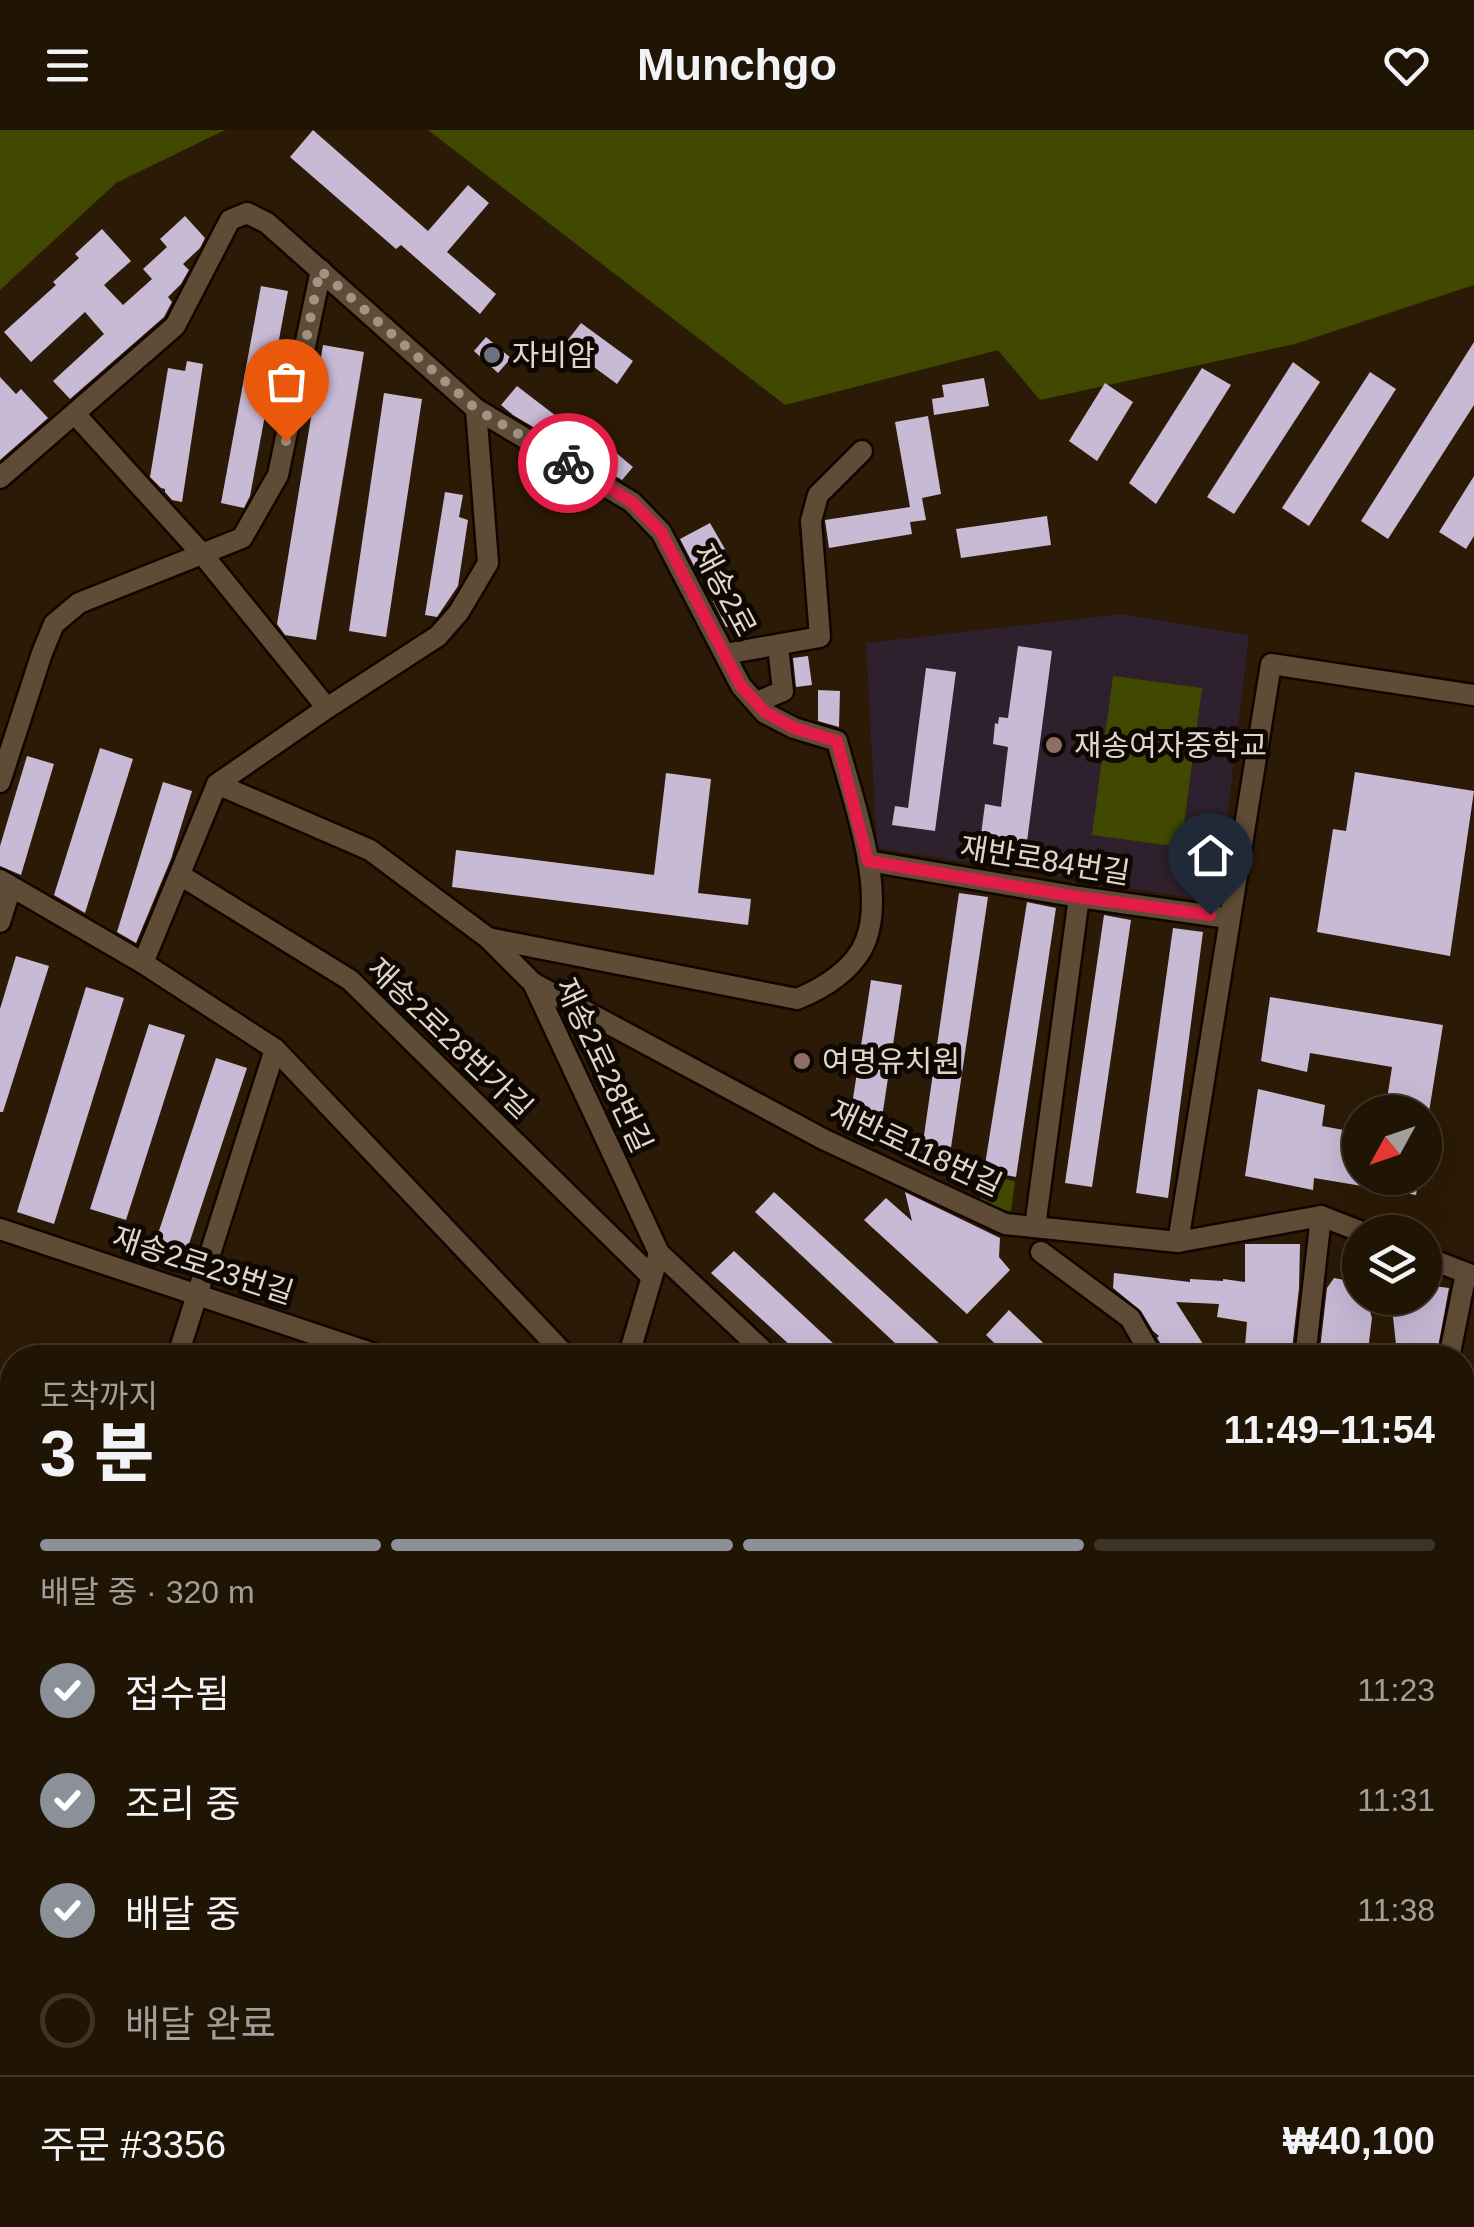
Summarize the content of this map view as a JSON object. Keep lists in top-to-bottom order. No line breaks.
{"streets":{"street":["재송2로","재반로84번길","재송2로28번가길","재송2로28번길","재반로118번길","재송2로23번길"]},"crossings":[["재송2로","재반로84번길"],["재송2로","재송2로28번길"],["재송2로28번길","재반로118번길"]],"places":["자비암","재송여자중학교","여명유치원"],"north":"bottom left","page":{"header":"Munchgo","heading":["3 분","도착까지","11:49–11:54"],"panel":["주문 #3356","₩40,100"],"bar":"배달 중 · 320 m","list":[["접수됨","11:23"],["조리 중","11:31"],["배달 중","11:38"],"배달 완료"]}}
